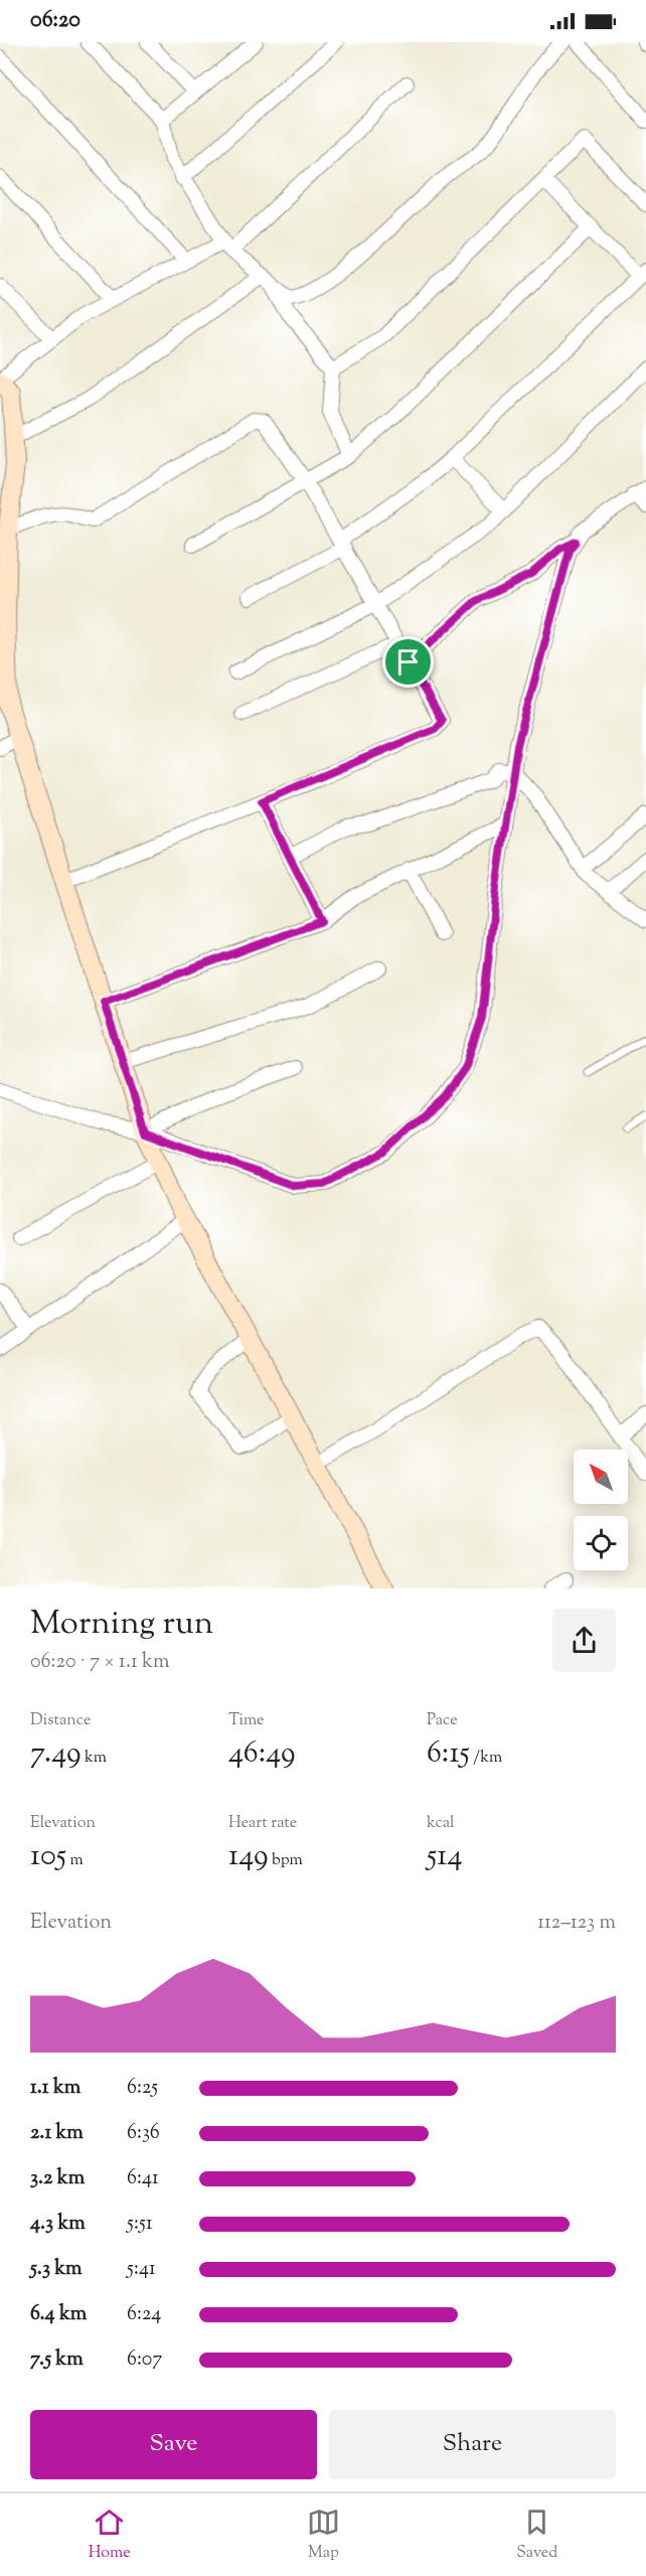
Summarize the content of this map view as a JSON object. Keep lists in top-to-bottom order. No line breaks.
{"north":"top left","page":{"status":"06:20","heading":["Morning run","06:20 · 7 × 1.1 km"],"stats":[["Distance","7.49 km"],["Time","46:49"],["Pace","6:15 /km"],["Elevation","105 m"],["Heart rate","149 bpm"],["kcal","514"]],"chart":["Elevation","112–123 m"],"list":[{"name":"1.1 km","note":"6:25"},{"name":"2.1 km","note":"6:36"},{"name":"3.2 km","note":"6:41"},{"name":"4.3 km","note":"5:51"},{"name":"5.3 km","note":"5:41"},{"name":"6.4 km","note":"6:24"},{"name":"7.5 km","note":"6:07"}],"buttons":["Save","Share"],"tabs":["Home","Map","Saved"]}}
